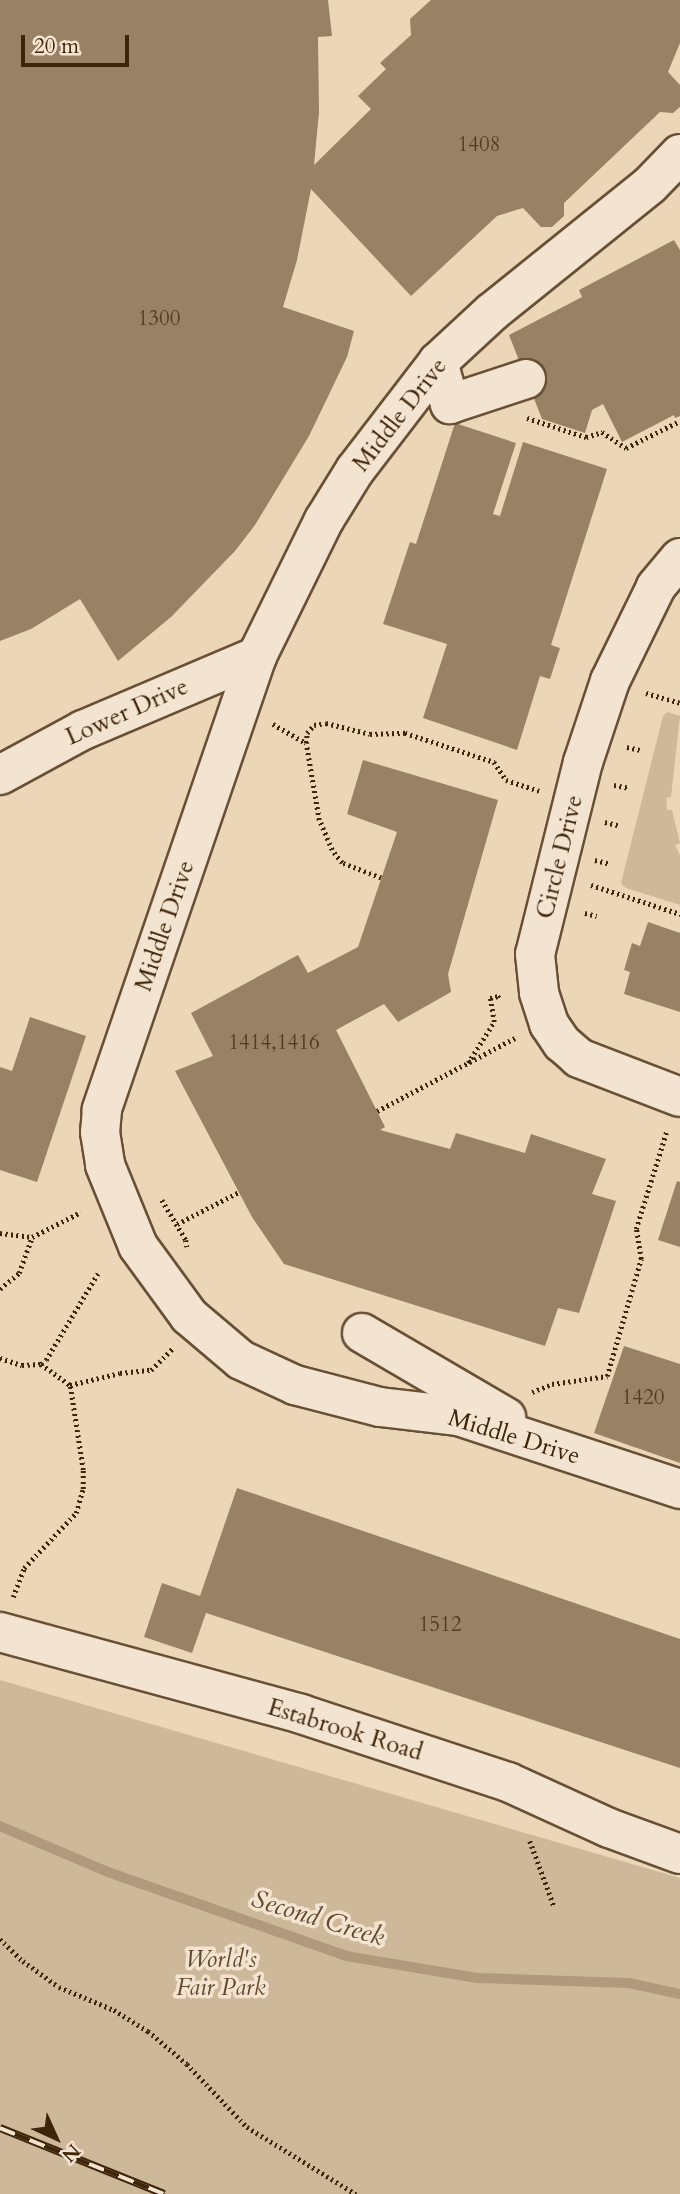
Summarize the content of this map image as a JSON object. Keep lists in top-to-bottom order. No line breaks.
{"streets":{"street":["Middle Drive","Lower Drive","Circle Drive","Estabrook Road"]},"crossings":[["Middle Drive","Lower Drive"]],"water":["Second Creek"],"parks":["World's Fair Park"],"house_numbers":["1408","1300","1414,1416","1420","1512"],"scale_bar":"20 m","north":"bottom right"}
